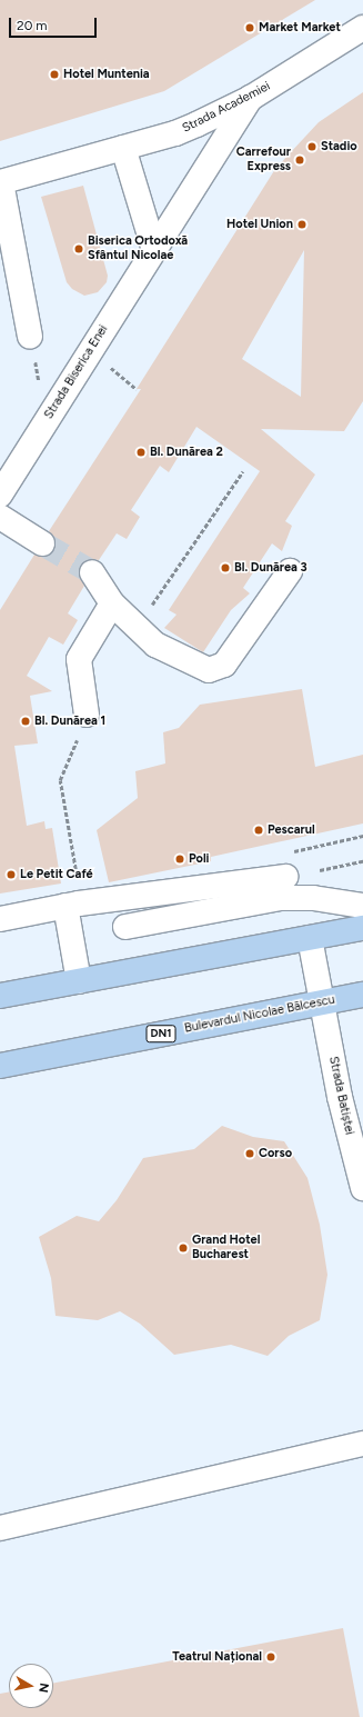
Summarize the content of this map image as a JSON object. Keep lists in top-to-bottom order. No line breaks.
{"streets":{"main road":["Bulevardul Nicolae Bălcescu","DN1"],"street":["Strada Academiei","Strada Biserica Enei","Strada Batiștei"]},"crossings":[["Strada Academiei","Strada Biserica Enei"],["Bulevardul Nicolae Bălcescu","Strada Batiștei"]],"places":["Market Market","Hotel Muntenia","Stadio","Carrefour Express","Hotel Union","Biserica Ortodoxă Sfântul Nicolae","Bl. Dunărea 2","Bl. Dunărea 3","Bl. Dunărea 1","Pescarul","Poli","Le Petit Café","Corso","Grand Hotel Bucharest","Teatrul Național"],"scale_bar":"20 m","north":"right"}
